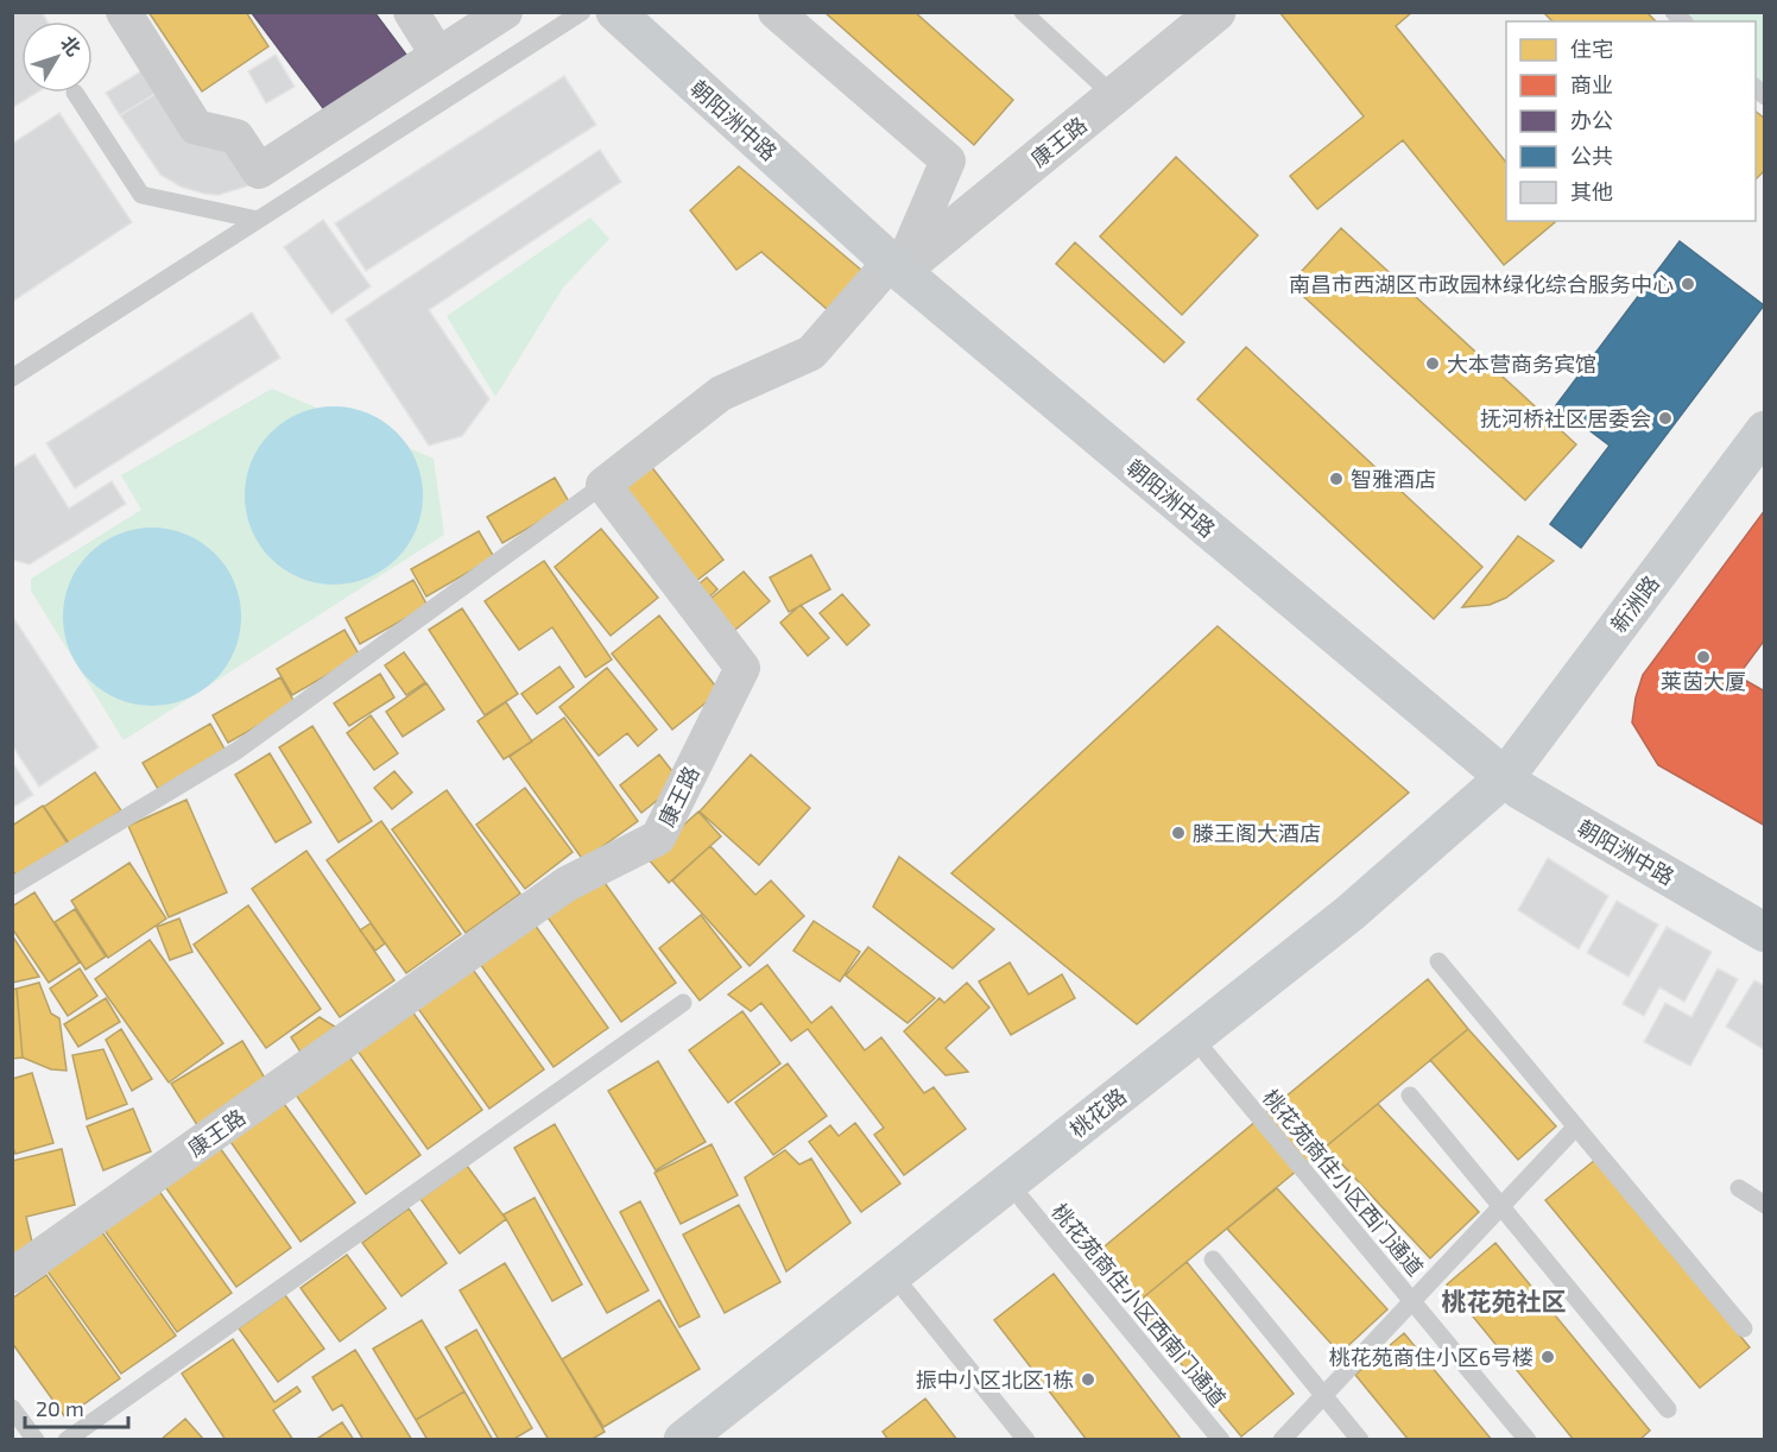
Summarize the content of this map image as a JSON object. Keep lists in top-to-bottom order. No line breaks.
{"streets":{"main road":["朝阳洲中路","新洲路","桃花路"],"street":["康王路"],"lane":["桃花苑商住小区西门通道","桃花苑商住小区西南门通道"]},"crossings":[["朝阳洲中路","康王路"],["朝阳洲中路","新洲路"],["朝阳洲中路","桃花路"],["新洲路","桃花路"],["桃花路","桃花苑商住小区西门通道"],["桃花路","桃花苑商住小区西南门通道"]],"districts":["桃花苑社区"],"places":["南昌市西湖区市政园林绿化综合服务中心","大本营商务宾馆","抚河桥社区居委会","智雅酒店","莱茵大厦","滕王阁大酒店","桃花苑商住小区6号楼","振中小区北区1栋"],"legend":["住宅","商业","办公","公共","其他"],"scale_bar":"20 m","north":"top right"}
